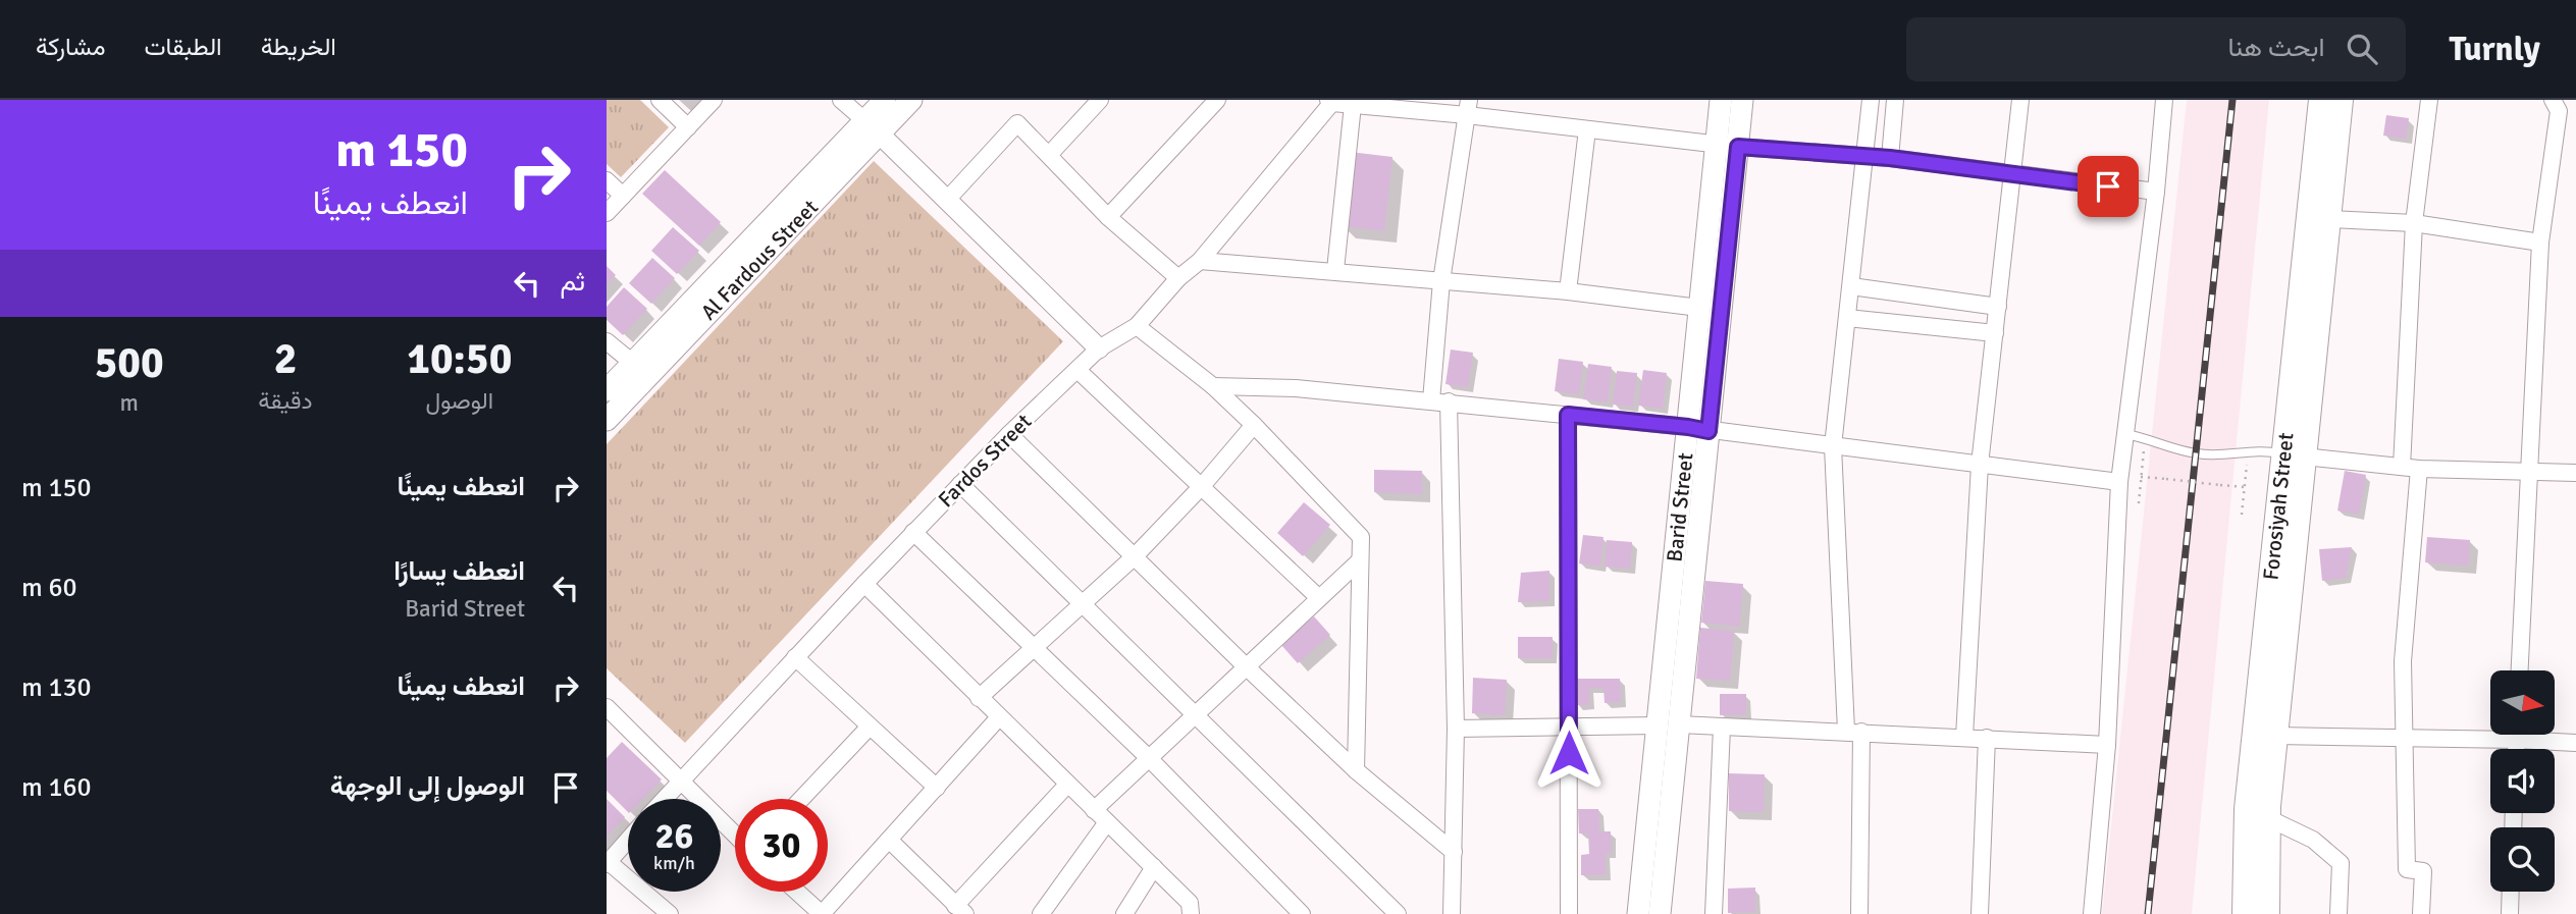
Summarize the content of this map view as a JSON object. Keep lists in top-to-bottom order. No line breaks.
{"streets":{"main road":["Al Fardous Street","Forosiyah Street","Barid Street"],"street":["Fardos Street"]},"north":"right","page":{"header":"Turnly","search":"ابحث هنا","nav":["الخريطة","الطبقات","مشاركة"],"turn":["150 m","انعطف يمينًا"],"then":"ثم","eta":["10:50","الوصول","2","دقيقة","500","m"],"list":[{"name":"انعطف يمينًا","value":"150 m"},{"name":"انعطف يسارًا","note":"Barid Street","value":"60 m"},{"name":"انعطف يمينًا","value":"130 m"},{"name":"الوصول إلى الوجهة","value":"160 m"}],"speed":"26 km/h","limit":"30"}}
